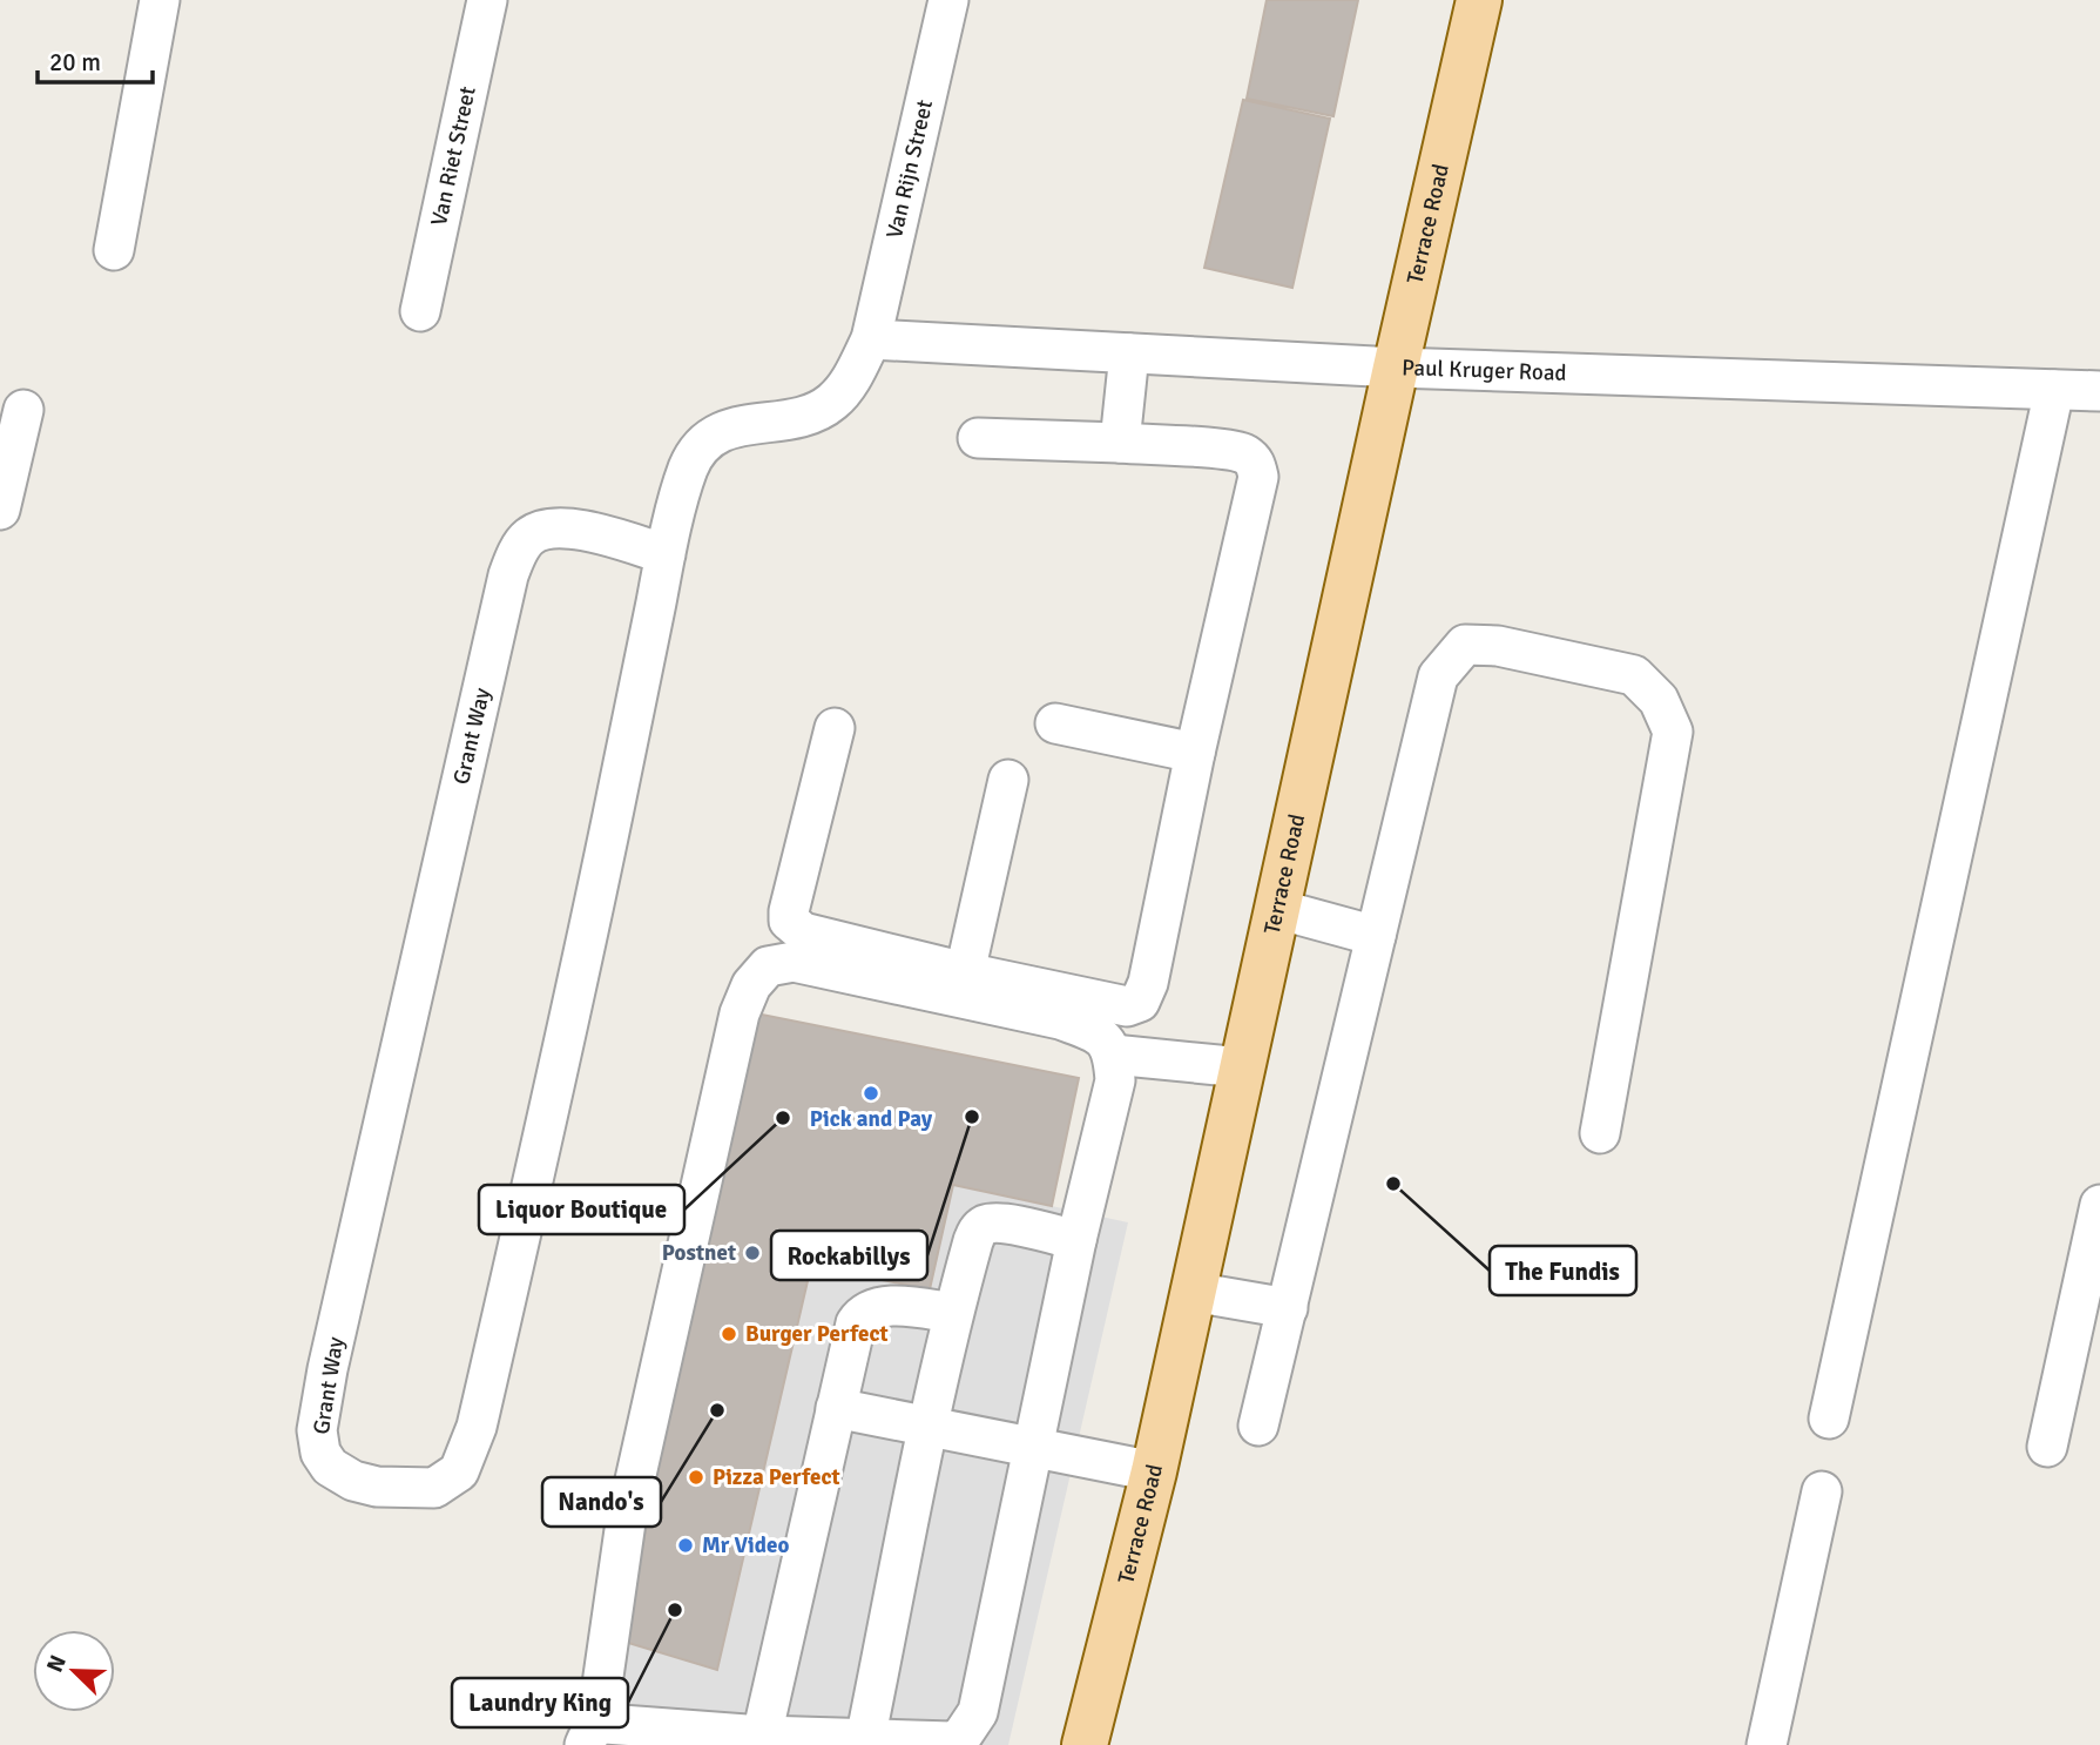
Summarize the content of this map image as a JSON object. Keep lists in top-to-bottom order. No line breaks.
{"streets":{"main road":["Terrace Road"],"street":["Van Riet Street","Van Rijn Street","Paul Kruger Road","Grant Way"]},"crossings":[["Van Rijn Street","Paul Kruger Road"],["Van Rijn Street","Grant Way"],["Terrace Road","Paul Kruger Road"]],"places":["Pick and Pay","Rockabillys","Liquor Boutique","The Fundis","Postnet","Burger Perfect","Nando's","Pizza Perfect","Mr Video","Laundry King"],"scale_bar":"20 m","north":"top left"}
